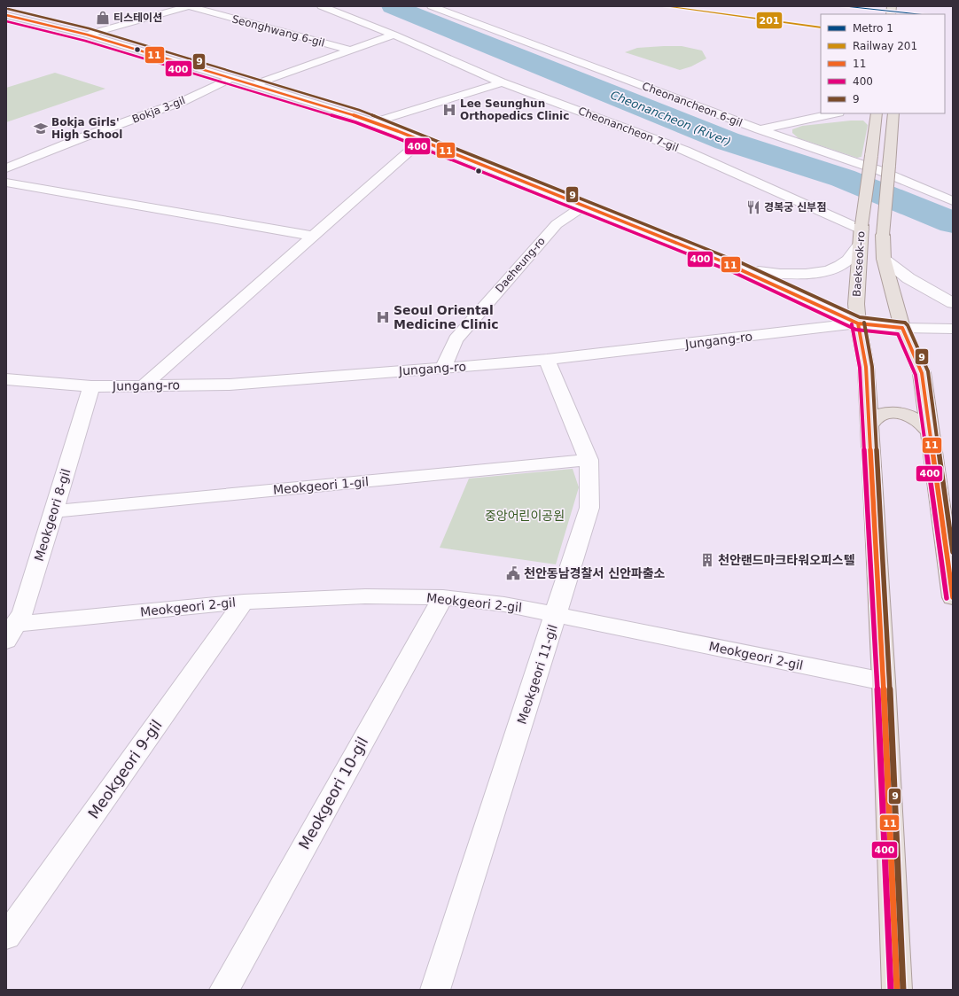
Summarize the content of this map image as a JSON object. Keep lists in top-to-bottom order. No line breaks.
{"streets":{"main road":["Baekseok-ro"],"street":["Seonghwang 6-gil","Cheonancheon 6-gil","Bokja 3-gil","Cheonancheon 7-gil","Daeheung-ro","Jungang-ro","Meokgeori 1-gil","Meokgeori 8-gil","Meokgeori 2-gil","Meokgeori 11-gil","Meokgeori 9-gil","Meokgeori 10-gil"]},"crossings":[["Cheonancheon 7-gil","Baekseok-ro"],["Baekseok-ro","Jungang-ro"],["Baekseok-ro","Meokgeori 2-gil"],["Daeheung-ro","Jungang-ro"],["Jungang-ro","Meokgeori 8-gil"],["Jungang-ro","Meokgeori 11-gil"],["Meokgeori 1-gil","Meokgeori 8-gil"],["Meokgeori 1-gil","Meokgeori 11-gil"],["Meokgeori 8-gil","Meokgeori 2-gil"],["Meokgeori 2-gil","Meokgeori 11-gil"],["Meokgeori 2-gil","Meokgeori 9-gil"],["Meokgeori 2-gil","Meokgeori 10-gil"]],"water":["Cheonancheon (River)"],"parks":["중앙어린이공원"],"places":{"shop":["티스테이션"],"hospital":["Lee Seunghun Orthopedics Clinic","Seoul Oriental Medicine Clinic"],"school or university":["Bokja Girls' High School"],"restaurant":["경복궁 신부점"],"building":["천안랜드마크타워오피스텔"],"public building":["천안동남경찰서 신안파출소"]},"lines":["metro line 1","rail line 201","transit line 9","transit line 11","transit line 400"],"legend":["Metro 1","Railway 201","11","400","9"]}
